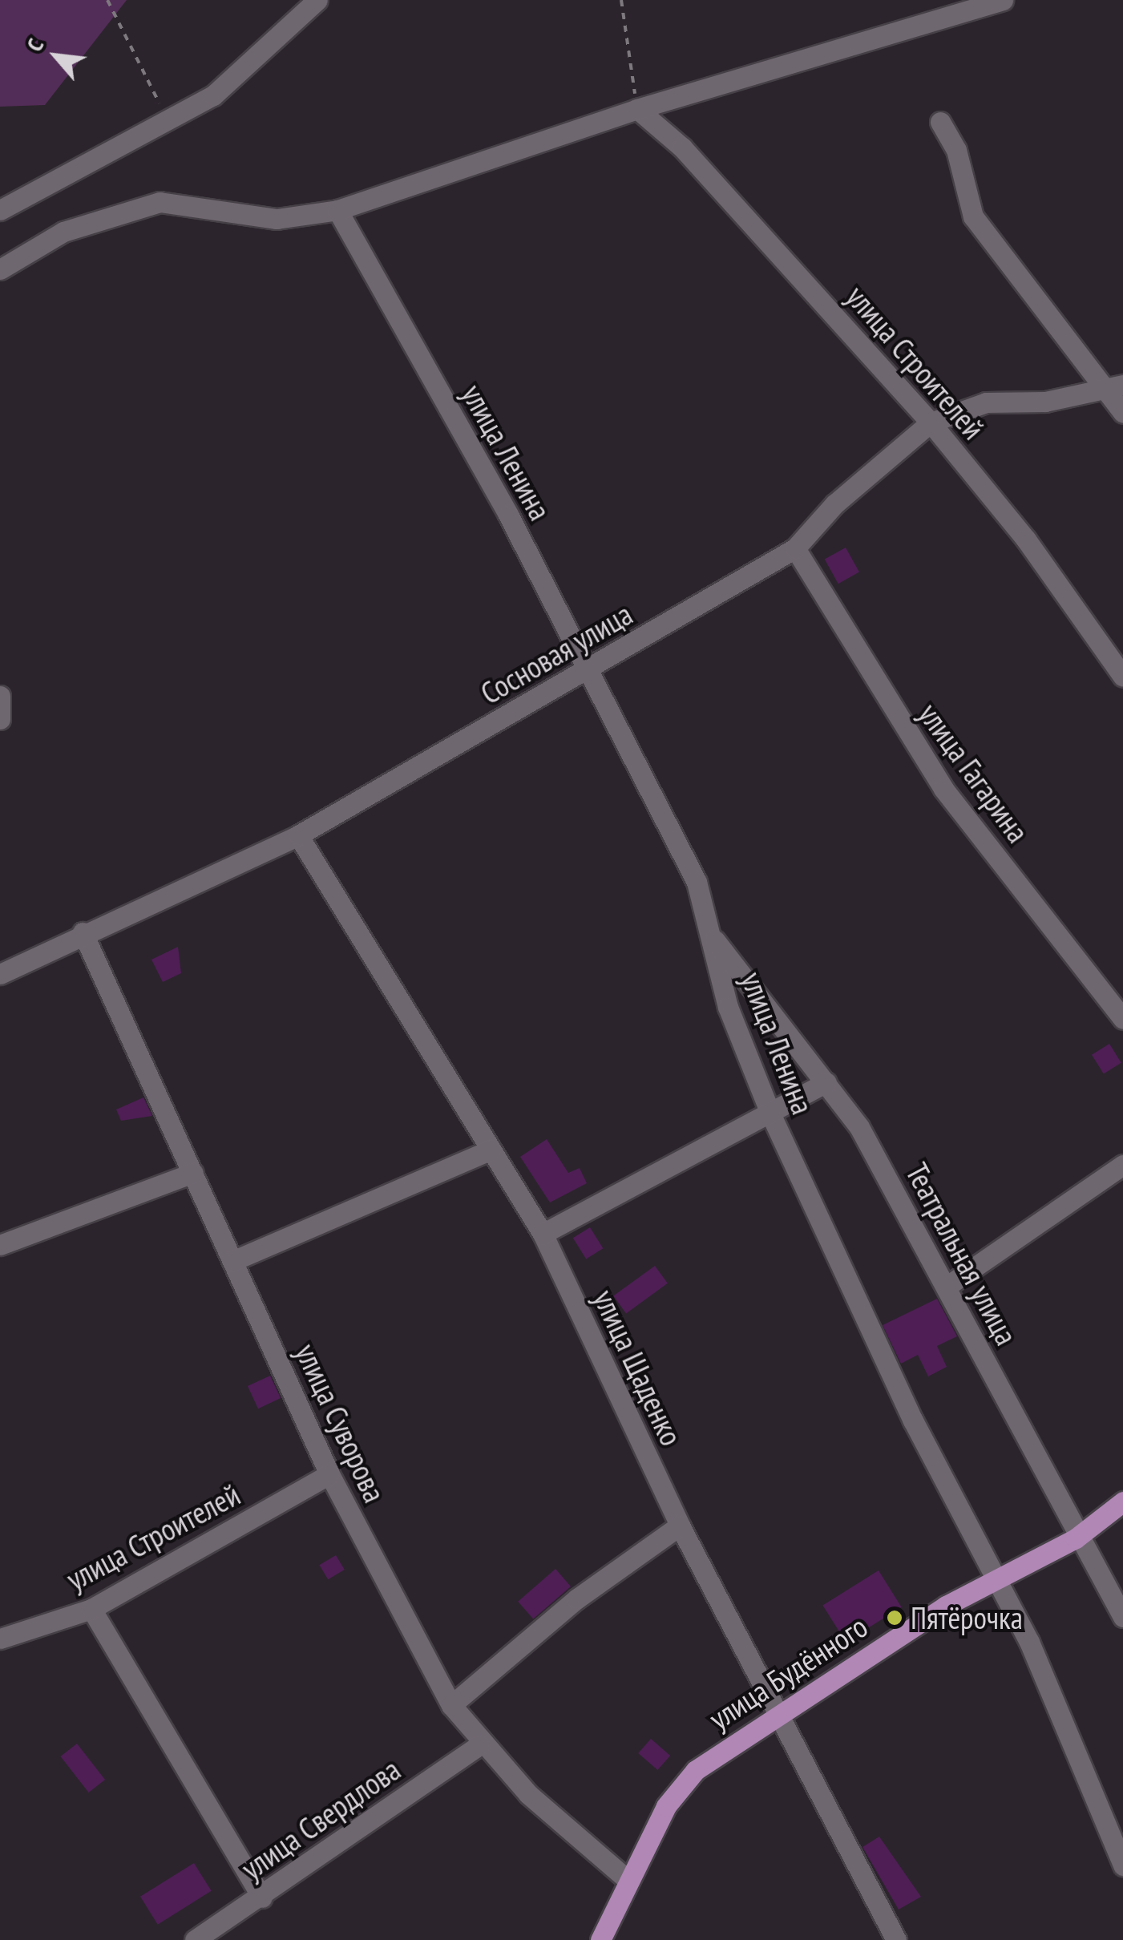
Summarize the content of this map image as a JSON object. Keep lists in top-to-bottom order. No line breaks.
{"streets":{"main road":["улица Будённого"],"street":["улица Строителей","улица Ленина","Сосновая улица","улица Гагарина","Театральная улица","улица Щаденко","улица Суворова","улица Свердлова"]},"crossings":[["улица Строителей","Сосновая улица"],["улица Строителей","улица Суворова"],["улица Ленина","Сосновая улица"],["улица Ленина","Театральная улица"],["улица Ленина","улица Будённого"],["Сосновая улица","улица Гагарина"],["Сосновая улица","улица Щаденко"],["Сосновая улица","улица Суворова"],["Театральная улица","улица Будённого"],["улица Щаденко","улица Будённого"],["улица Суворова","улица Будённого"],["улица Суворова","улица Свердлова"]],"places":["Пятёрочка"],"north":"top left"}
